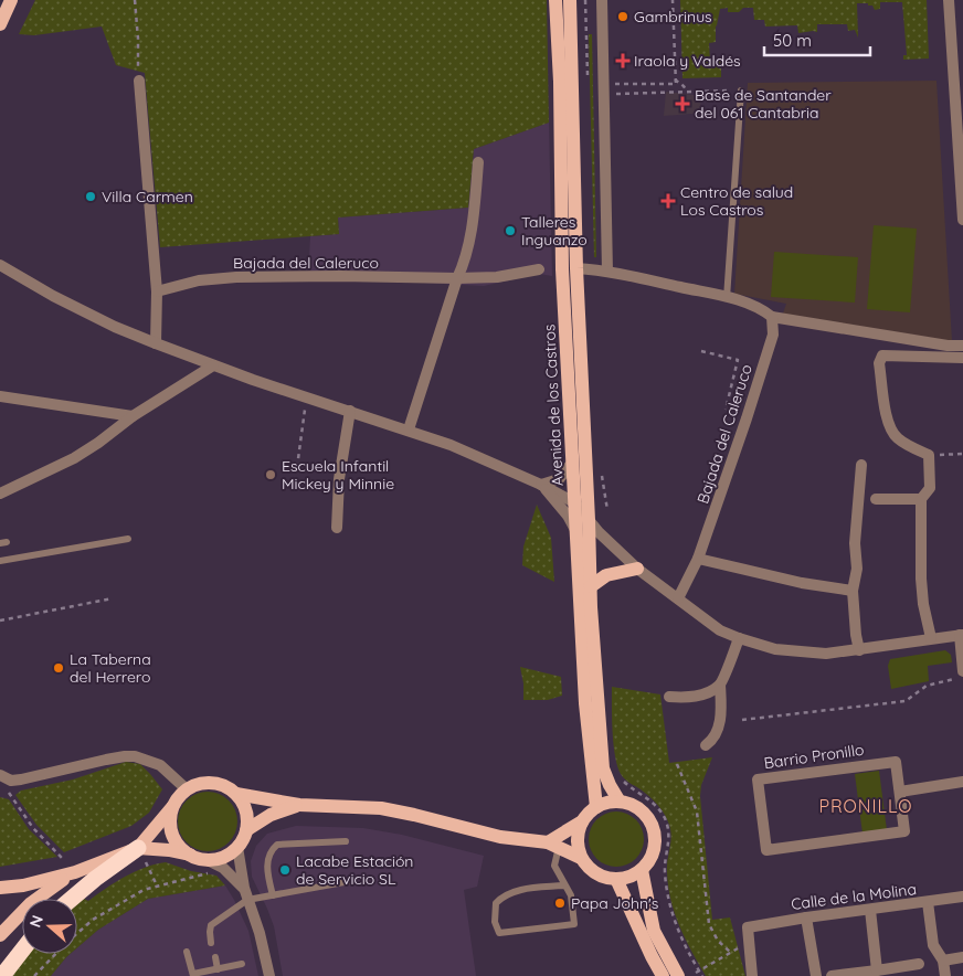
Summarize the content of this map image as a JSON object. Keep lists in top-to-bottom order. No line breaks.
{"streets":{"main road":["Avenida de los Castros"],"street":["Bajada del Caleruco","Barrio Pronillo","Calle de la Molina"]},"districts":["PRONILLO"],"places":{"other":["Gambrinus","Villa Carmen","Talleres Inguanzo","Escuela Infantil Mickey y Minnie","La Taberna del Herrero","Lacabe Estación de Servicio SL","Papa John's"],"health":["Iraola y Valdés","Base de Santander del 061 Cantabria","Centro de salud Los Castros"]},"scale_bar":"50 m","north":"left"}
